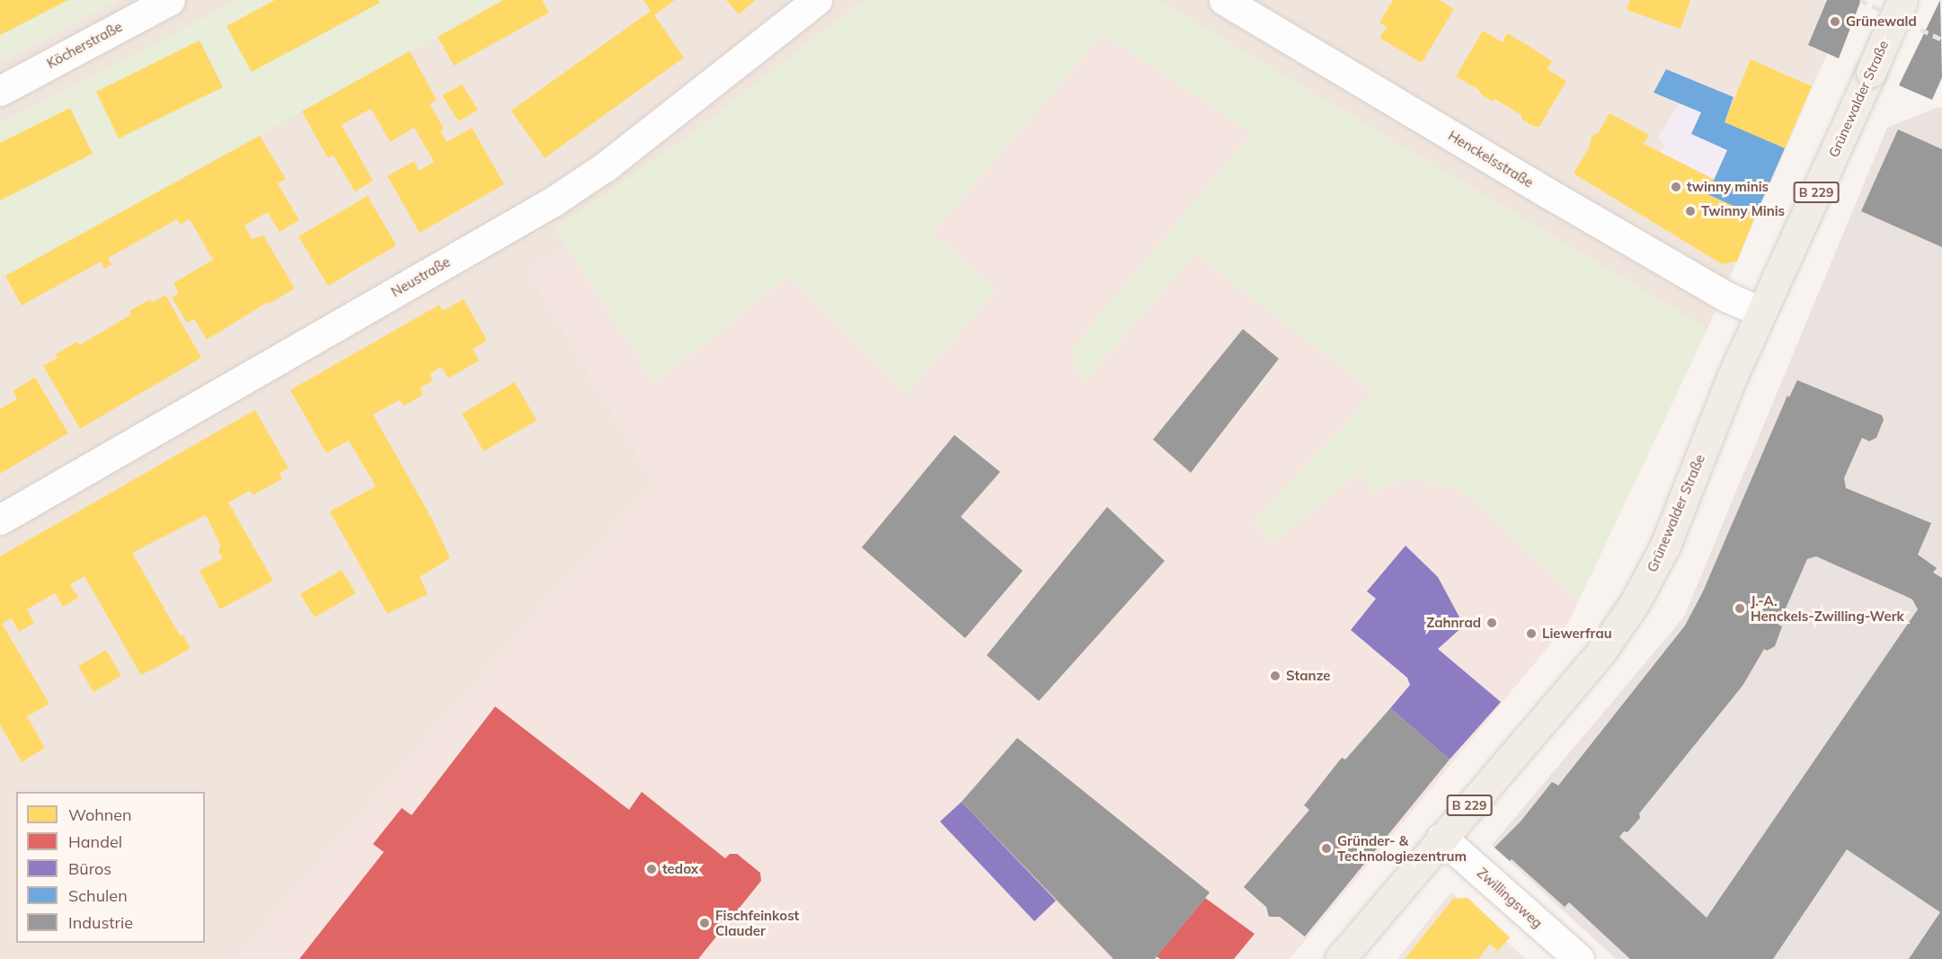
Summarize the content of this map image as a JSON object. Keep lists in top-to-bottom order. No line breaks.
{"streets":{"main road":["Grünewalder Straße","B 229"],"street":["Köcherstraße","Henckelsstraße","Neustraße","Zwillingsweg"]},"crossings":[["Grünewalder Straße","Henckelsstraße"],["Grünewalder Straße","Zwillingsweg"]],"places":["Grünewald","twinny minis","Twinny Minis","J.-A. Henckels-Zwilling-Werk","Zahnrad","Liewerfrau","Stanze","Gründer- & Technologiezentrum","tedox","Fischfeinkost Clauder"],"legend":["Wohnen","Handel","Büros","Schulen","Industrie"]}
